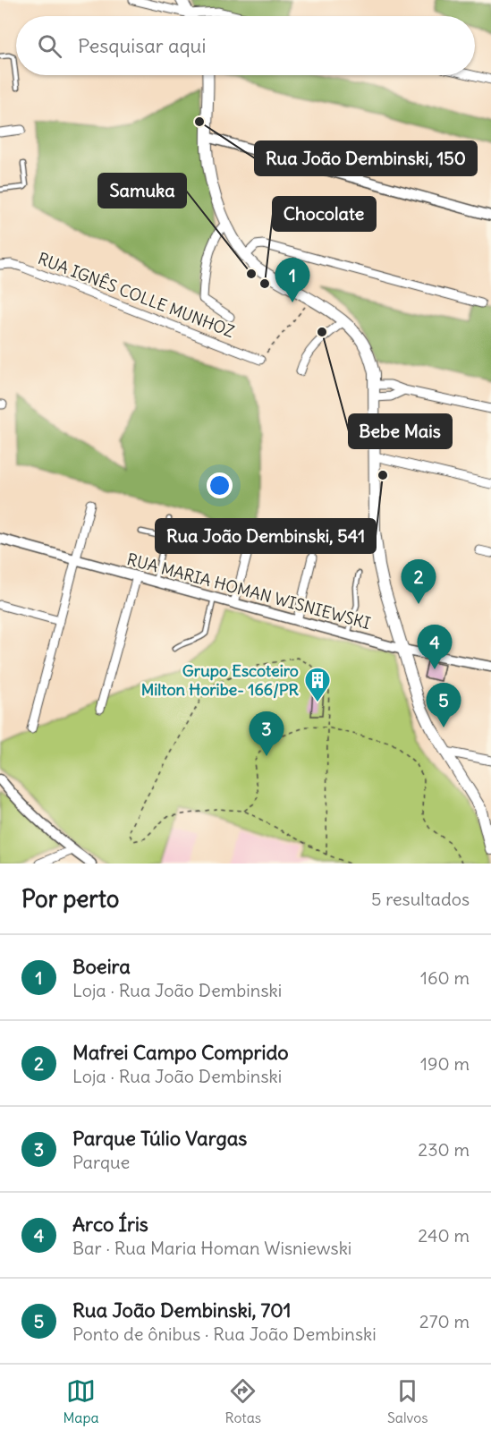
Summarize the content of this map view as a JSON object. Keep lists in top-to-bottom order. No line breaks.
{"streets":{"street":["RUA IGNÊS COLLE MUNHOZ","RUA MARIA HOMAN WISNIEWSKI"]},"places":{"other":["Rua João Dembinski, 150","Samuka","Chocolate","Bebe Mais","Rua João Dembinski, 541"],"building":["Grupo Escoteiro Milton Horibe- 166/PR"]},"page":{"search":"Pesquisar aqui","pins":["1","2","4","5","3"],"heading":["Por perto","5 resultados"],"list":[{"mark":"1","name":"Boeira","note":"Loja · Rua João Dembinski","value":"160 m"},{"mark":"2","name":"Mafrei Campo Comprido","note":"Loja · Rua João Dembinski","value":"190 m"},{"mark":"3","name":"Parque Túlio Vargas","note":"Parque","value":"230 m"},{"mark":"4","name":"Arco Íris","note":"Bar · Rua Maria Homan Wisniewski","value":"240 m"},{"mark":"5","name":"Rua João Dembinski, 701","note":"Ponto de ônibus · Rua João Dembinski","value":"270 m"}],"nav":["Mapa","Rotas","Salvos"]}}
